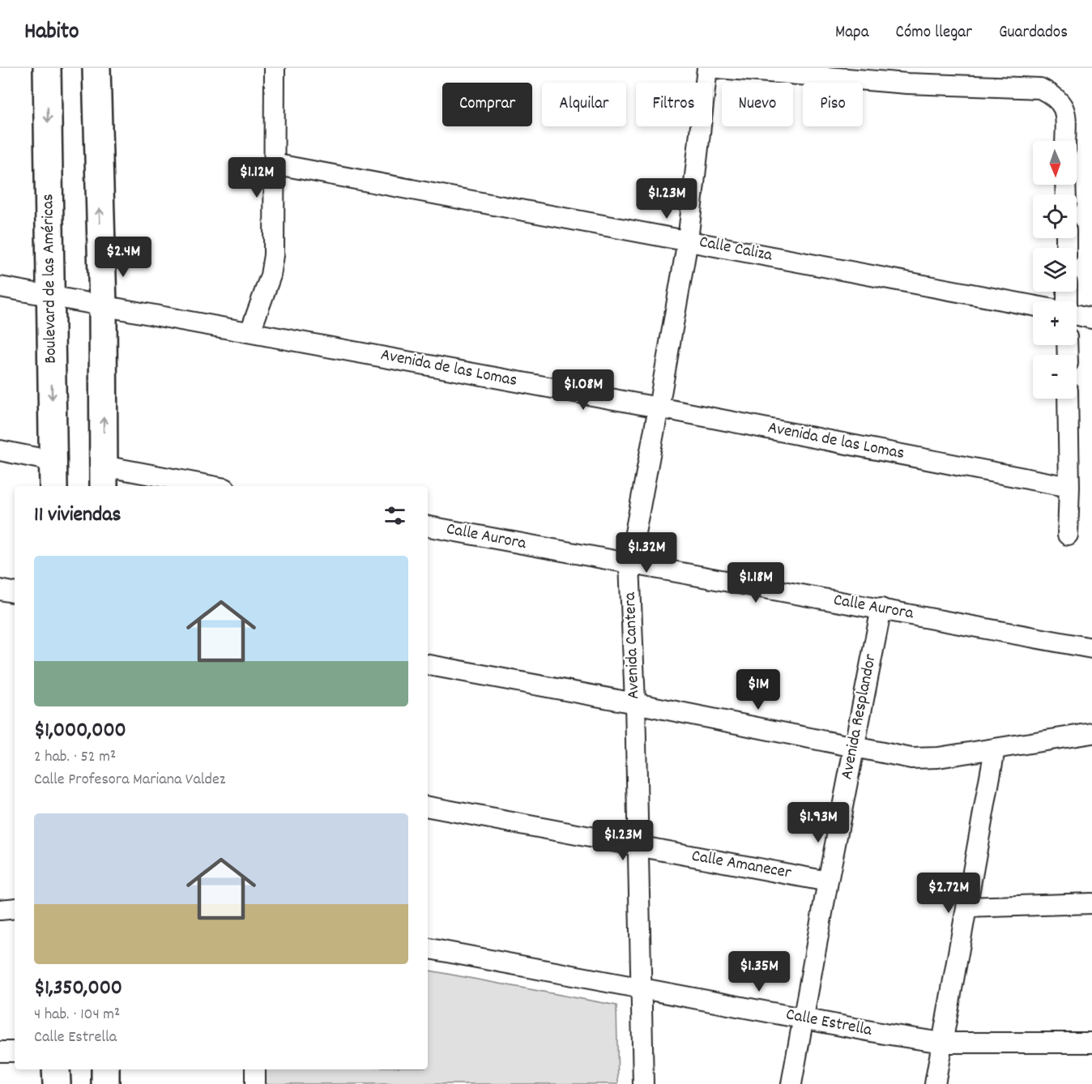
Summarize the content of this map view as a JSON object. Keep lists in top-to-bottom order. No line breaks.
{"streets":{"main road":["Boulevard de las Américas"],"street":["Calle Caliza","Avenida de las Lomas","Calle Aurora","Avenida Cantera","Avenida Resplandor","Calle Amanecer","Calle Estrella"]},"crossings":[["Calle Caliza","Avenida Cantera"],["Boulevard de las Américas","Avenida de las Lomas"],["Avenida de las Lomas","Avenida Cantera"],["Calle Aurora","Avenida Cantera"],["Calle Aurora","Avenida Resplandor"],["Avenida Cantera","Calle Amanecer"],["Avenida Cantera","Calle Estrella"],["Avenida Resplandor","Calle Amanecer"],["Avenida Resplandor","Calle Estrella"]],"north":"bottom","page":{"header":"Habito","nav":["Mapa","Cómo llegar","Guardados"],"chip":["Comprar","Alquilar","Filtros","Nuevo","Piso"],"map_buttons":["+","−"],"price":["$1.12M","$1.23M","$2.4M","$1.08M","$1.32M","$1.18M","$1M","$1.93M","$1.23M","$2.72M","$1.35M"],"heading":"11 viviendas","list":[{"name":"$1,000,000","note":"2 hab. · 52 m² · Calle Profesora Mariana Valdez"},{"name":"$1,350,000","note":"4 hab. · 104 m² · Calle Estrella"}]}}
